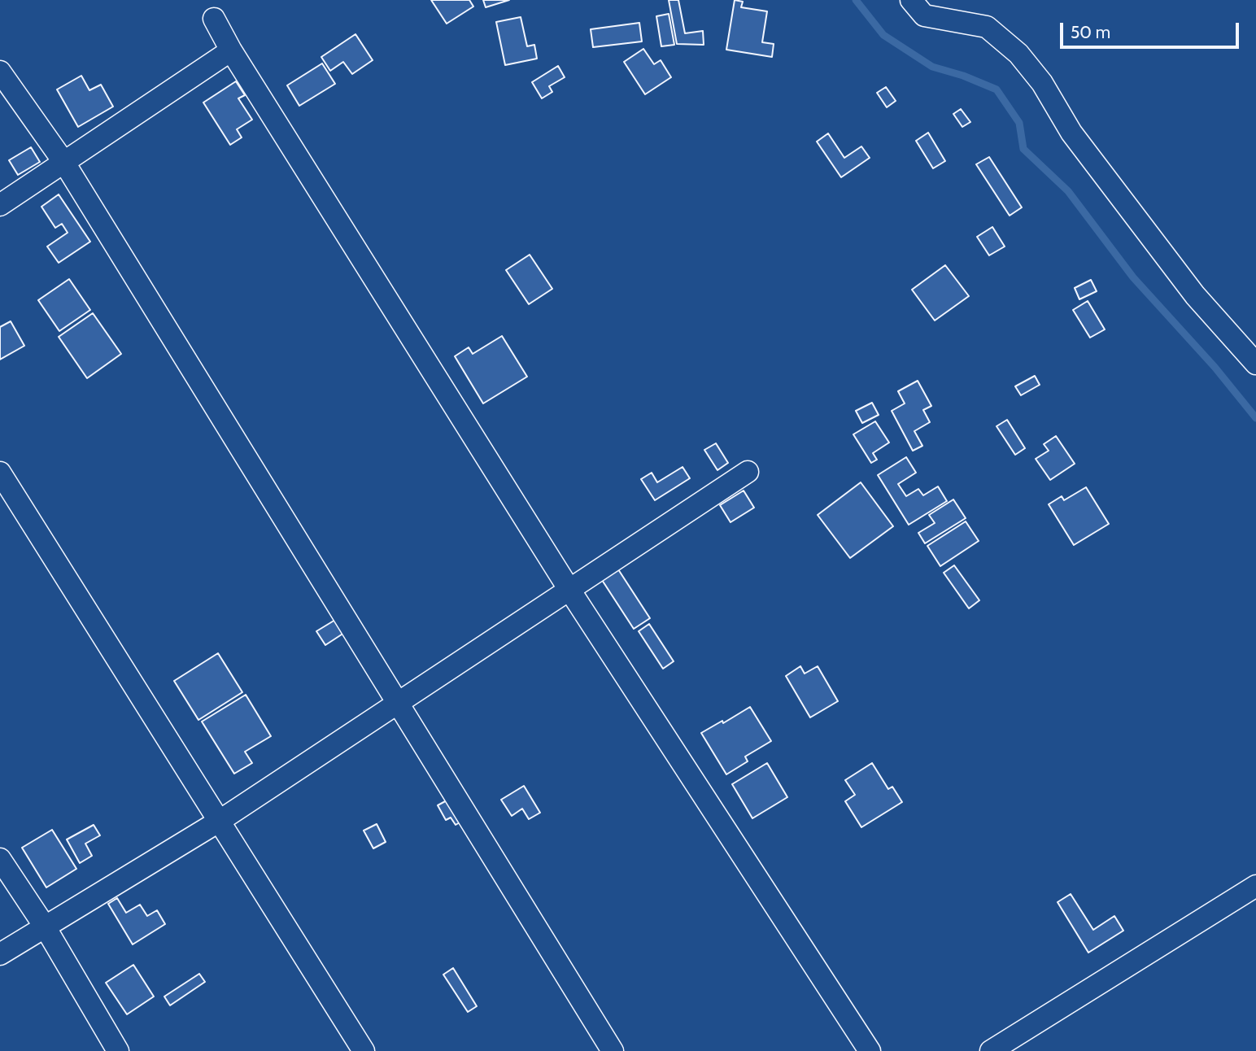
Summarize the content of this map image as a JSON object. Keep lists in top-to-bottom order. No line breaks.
{"scale_bar":"50 m"}
